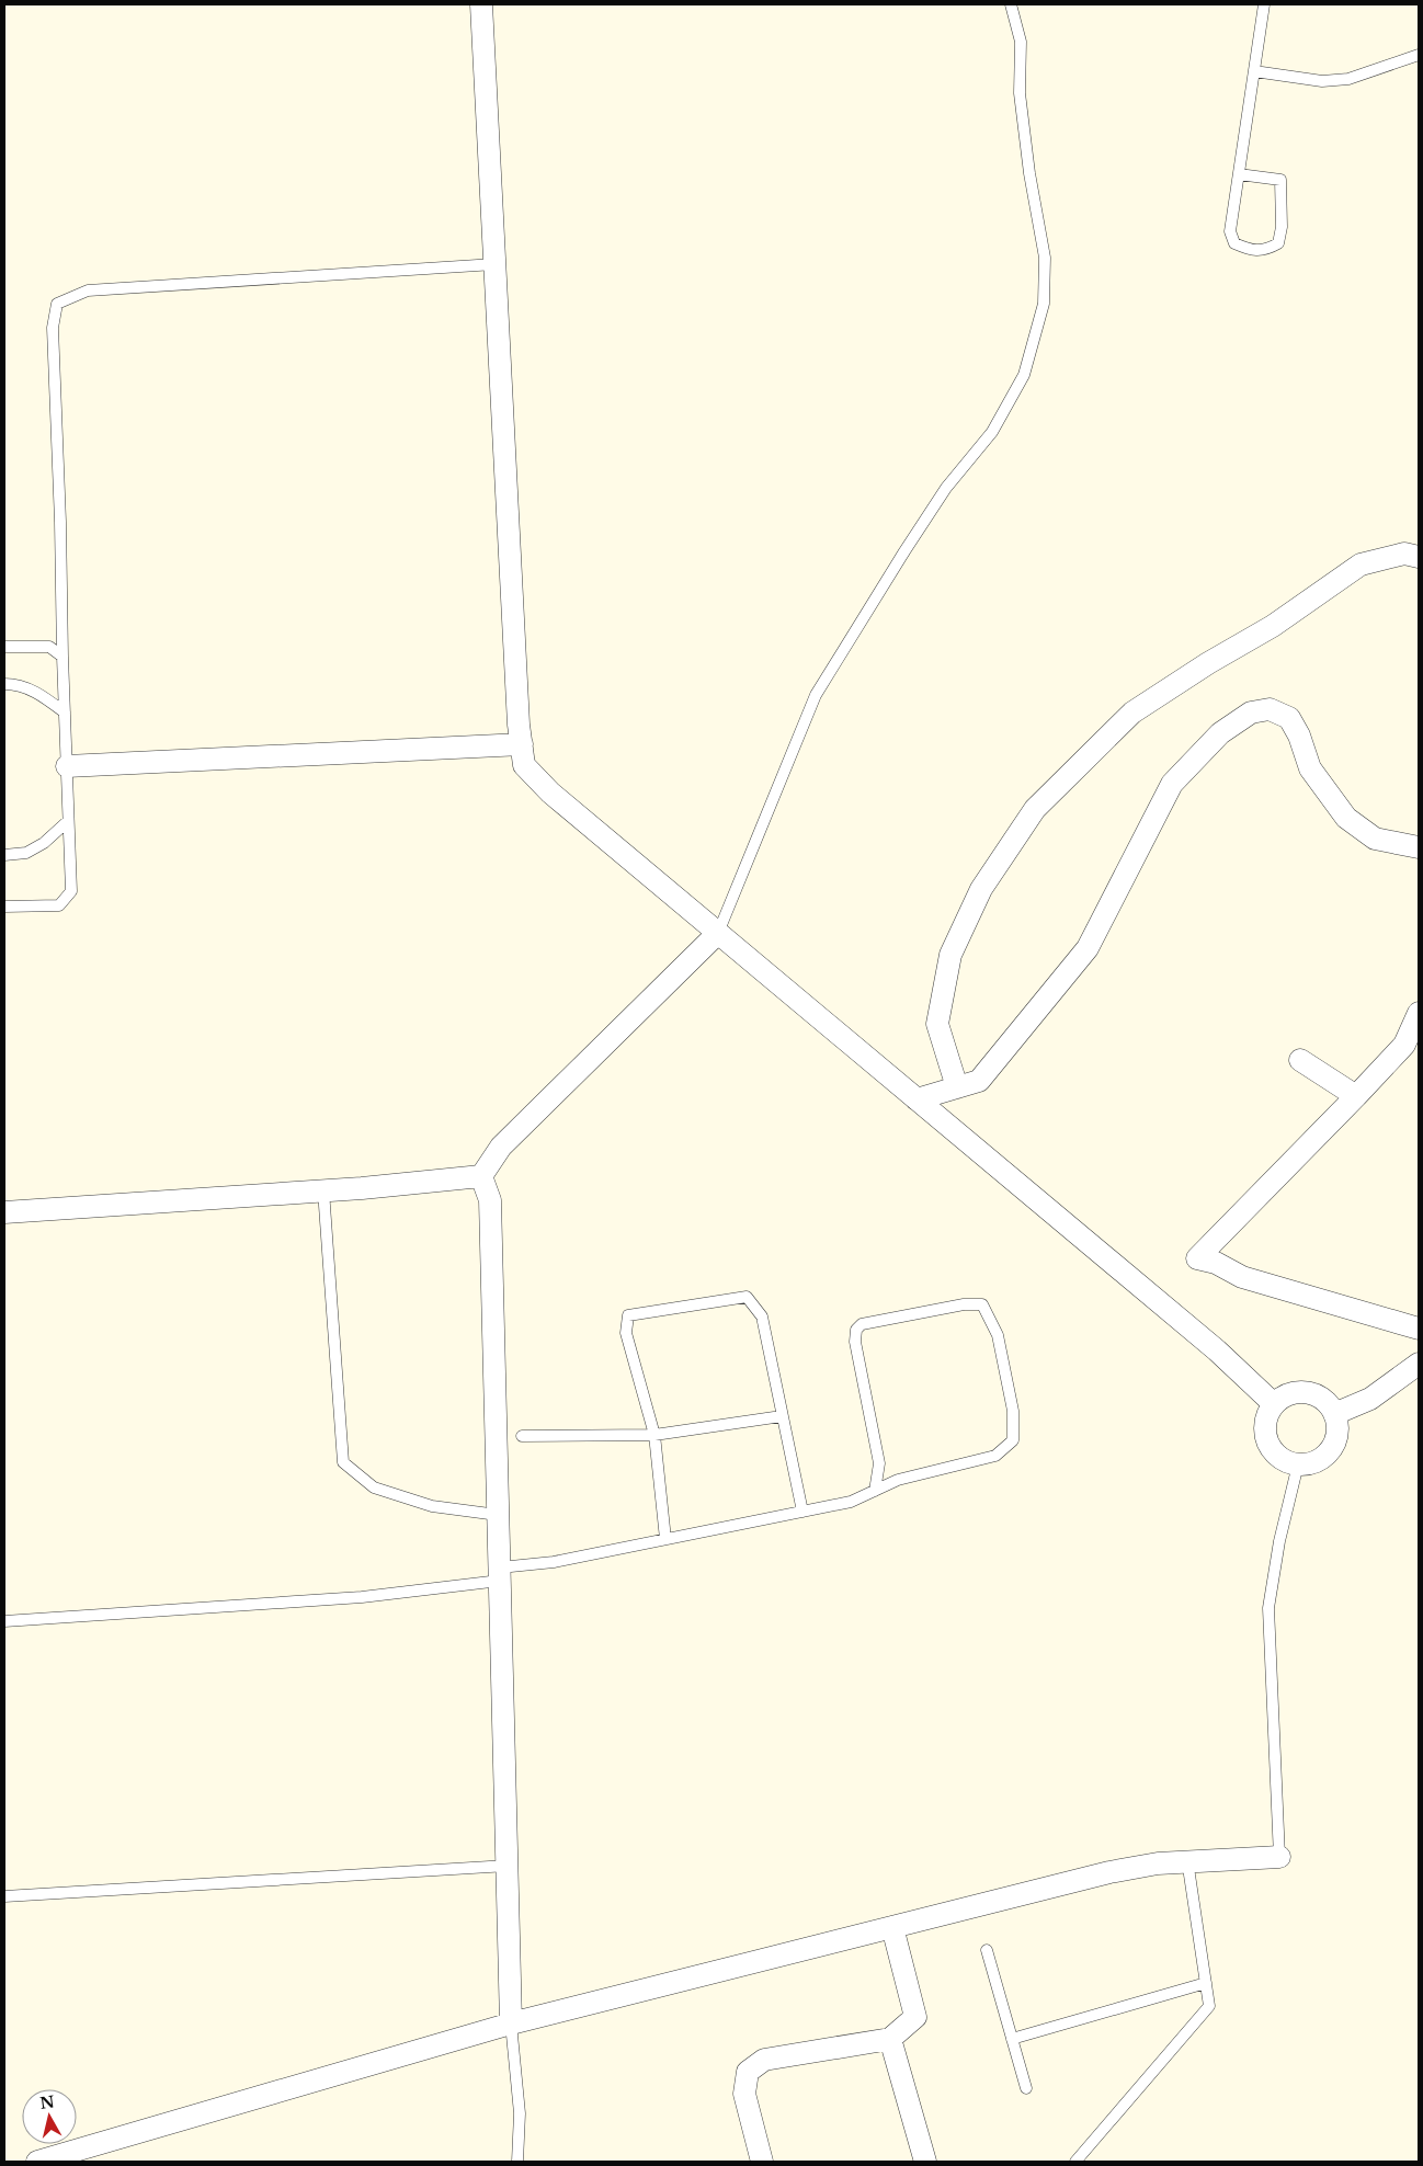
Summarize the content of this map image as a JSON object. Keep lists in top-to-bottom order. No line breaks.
{"north":"top"}
